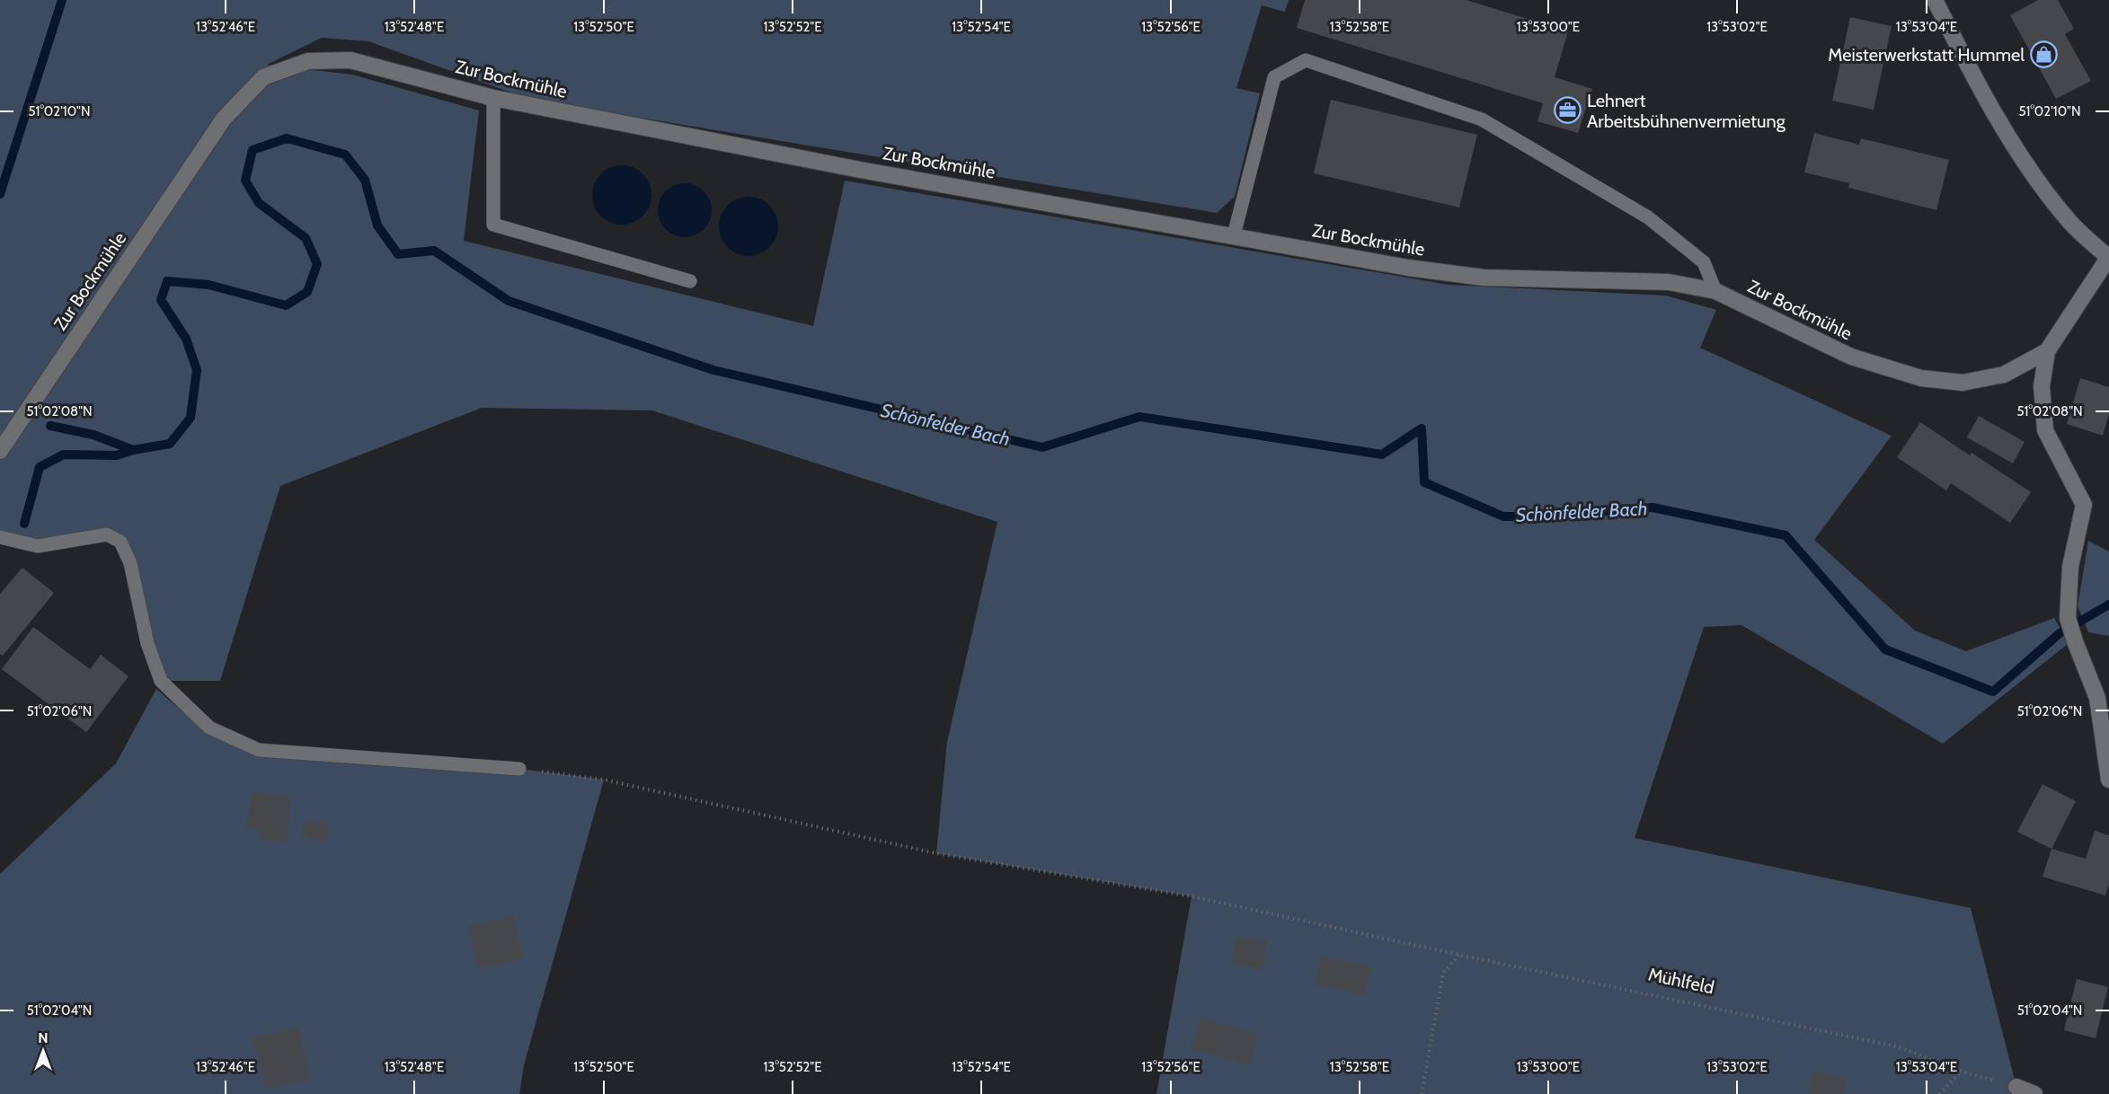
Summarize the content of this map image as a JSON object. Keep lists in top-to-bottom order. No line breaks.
{"streets":{"street":["Zur Bockmühle"],"path":["Mühlfeld"]},"water":["Schönfelder Bach"],"places":{"shop":["Meisterwerkstatt Hummel"],"office":["Lehnert Arbeitsbühnenvermietung"]},"north":"top","coordinates":["13°52'46\"E","13°52'48\"E","13°52'50\"E","13°52'52\"E","13°52'54\"E","13°52'56\"E","13°52'58\"E","13°53'00\"E","13°53'02\"E","13°53'04\"E","51°02'10\"N","51°02'08\"N","51°02'06\"N","51°02'04\"N"]}
